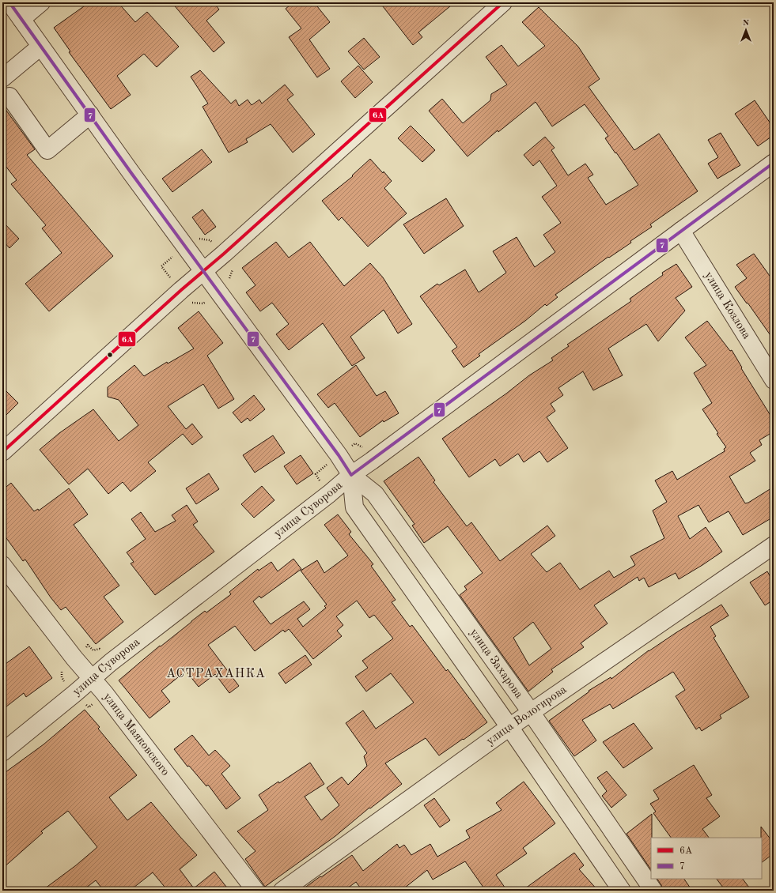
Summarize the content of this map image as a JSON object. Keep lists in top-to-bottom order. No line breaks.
{"streets":{"street":["улица Козлова","улица Суворова","улица Захарова","улица Вологирова","улица Маяковского"]},"crossings":[["улица Козлова","улица Суворова"],["улица Суворова","улица Захарова"],["улица Суворова","улица Маяковского"],["улица Захарова","улица Вологирова"]],"districts":["АСТРАХАНКА"],"lines":["transit line 6А","transit line 7"],"legend":["6А","7"],"north":"top"}
